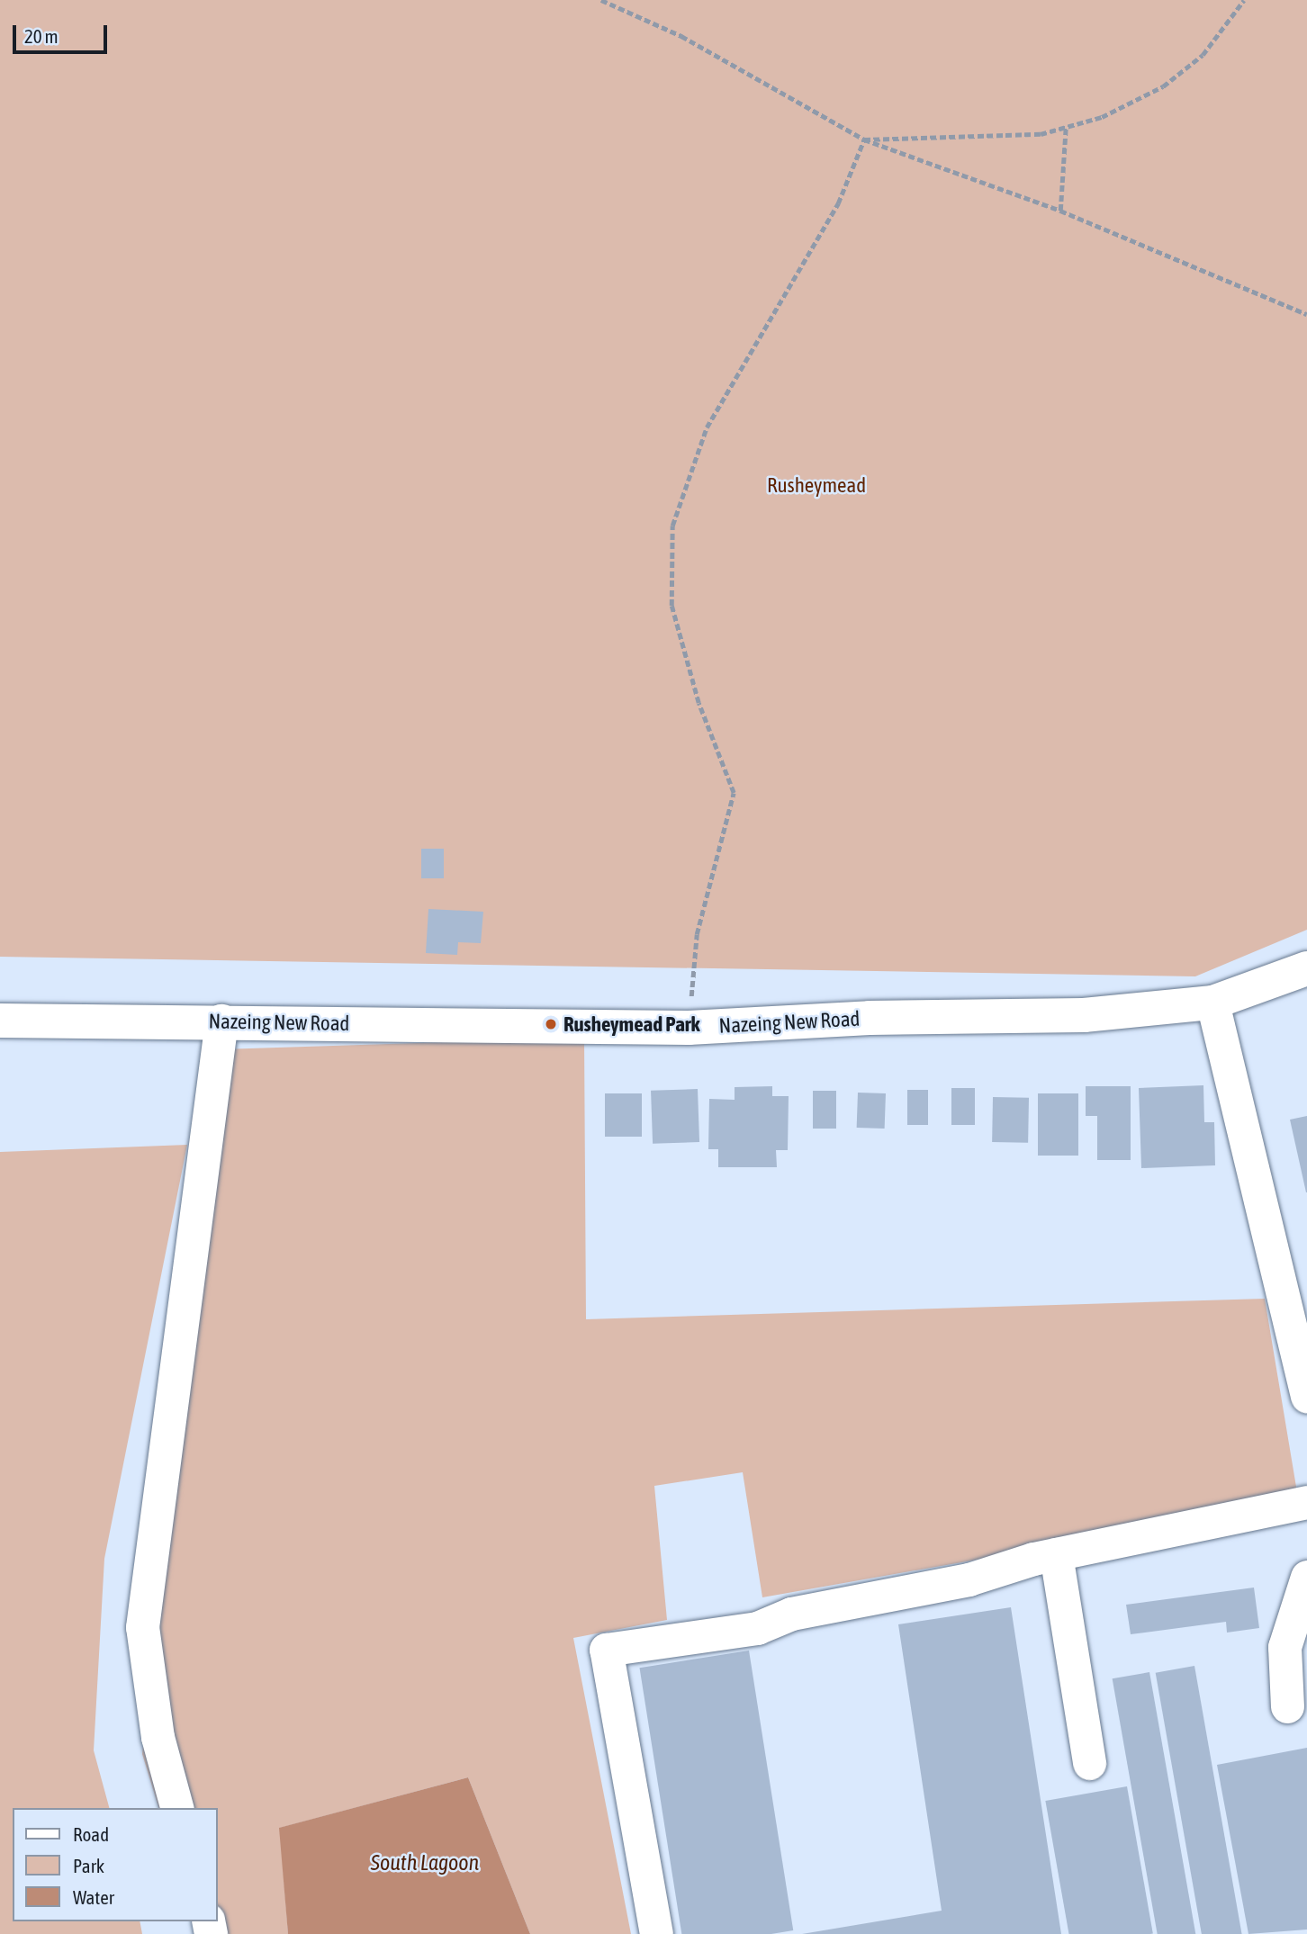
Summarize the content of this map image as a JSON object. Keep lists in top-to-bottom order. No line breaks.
{"streets":{"main road":["Nazeing New Road"]},"water":["South Lagoon"],"parks":["Rusheymead"],"places":["Rusheymead Park"],"legend":["Road","Park","Water"],"scale_bar":"20 m"}
